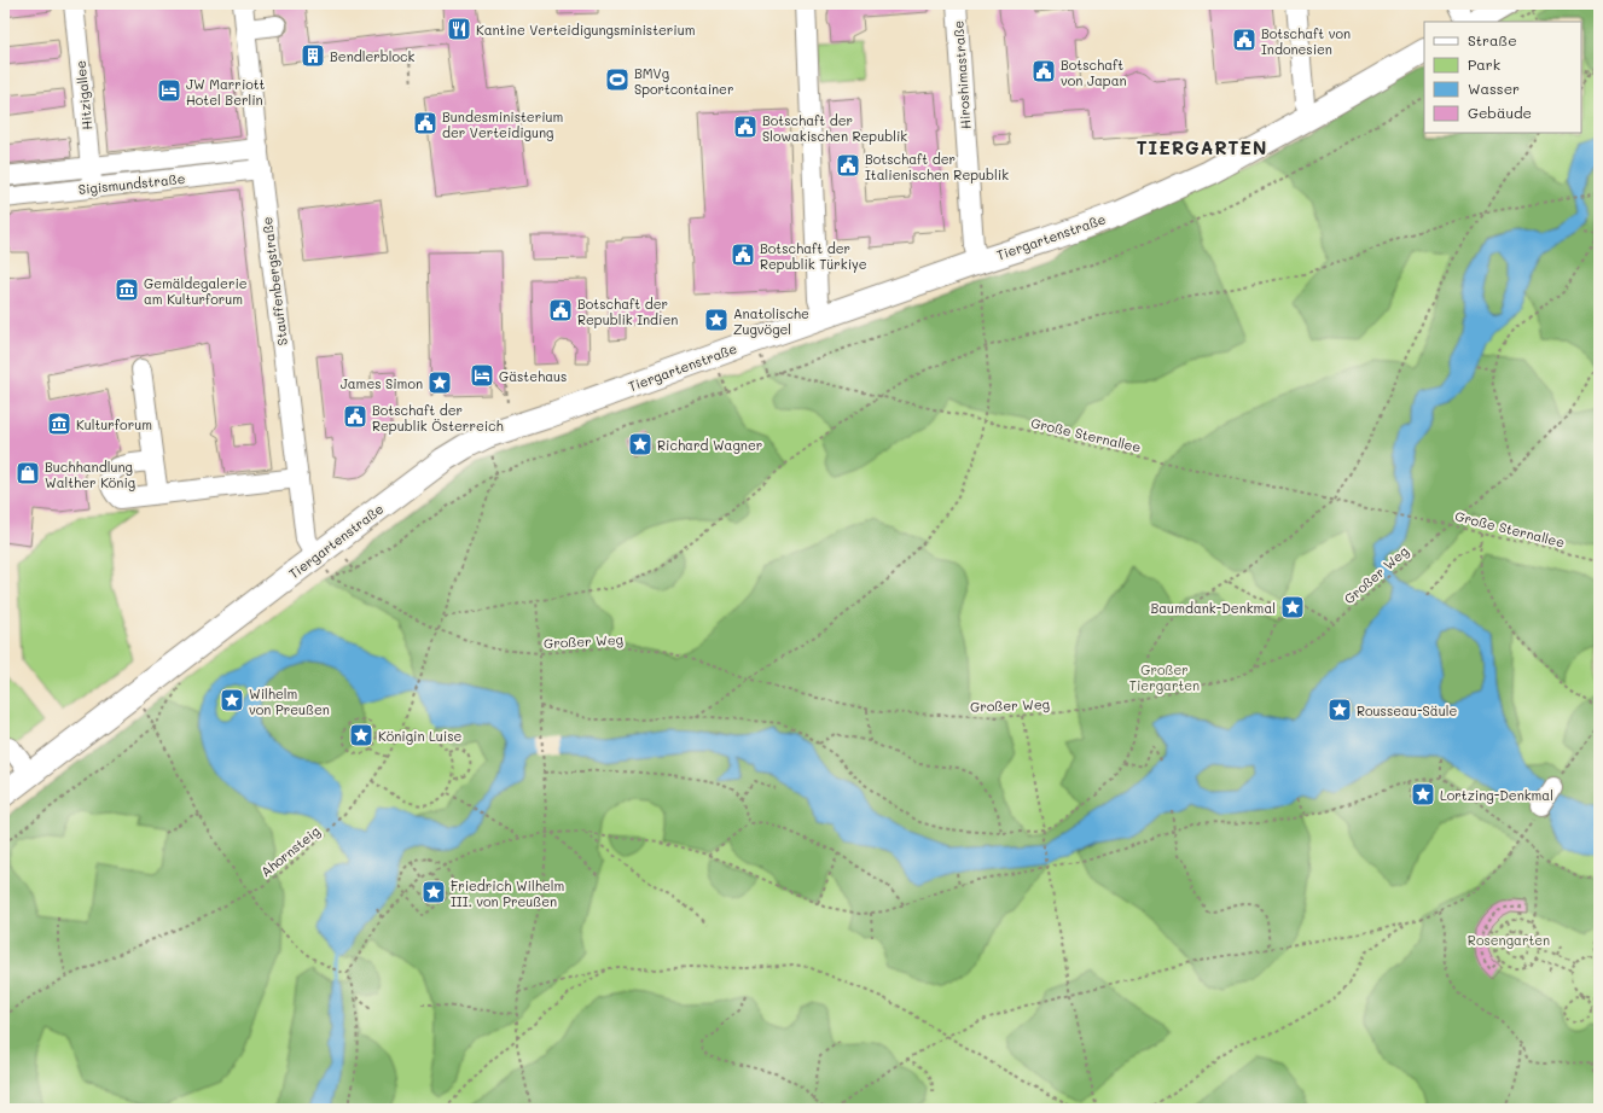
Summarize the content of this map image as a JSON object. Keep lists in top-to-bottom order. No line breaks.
{"streets":{"main road":["Tiergartenstraße"],"street":["Hiroshimastraße","Hitzigallee","Sigismundstraße","Stauffenbergstraße"],"path":["Große Sternallee","Großer Weg","Ahornsteig"]},"crossings":[["Hiroshimastraße","Tiergartenstraße"],["Hitzigallee","Sigismundstraße"],["Sigismundstraße","Stauffenbergstraße"],["Tiergartenstraße","Stauffenbergstraße"],["Tiergartenstraße","Großer Weg"],["Stauffenbergstraße","Großer Weg"],["Große Sternallee","Großer Weg"],["Großer Weg","Ahornsteig"]],"districts":["TIERGARTEN"],"parks":["Großer Tiergarten","Rosengarten"],"places":{"restaurant":["Kantine Verteidigungsministerium"],"public building":["Botschaft von Indonesien","Botschaft von Japan","Bundesministerium der Verteidigung","Botschaft der Slowakischen Republik","Botschaft der Italienischen Republik","Botschaft der Republik Türkiye","Botschaft der Republik Indien","Botschaft der Republik Österreich"],"building":["Bendlerblock"],"sports":["BMVg Sportcontainer"],"hotel":["JW Marriott Hotel Berlin","Gästehaus"],"museum":["Gemäldegalerie am Kulturforum","Kulturforum"],"place":["Anatolische Zugvögel","James Simon","Richard Wagner","Baumdank-Denkmal","Wilhelm von Preußen","Rousseau-Säule","Königin Luise","Lortzing-Denkmal","Friedrich Wilhelm III. von Preußen"],"shop":["Buchhandlung Walther König"]},"legend":["Straße","Park","Wasser","Gebäude"]}
